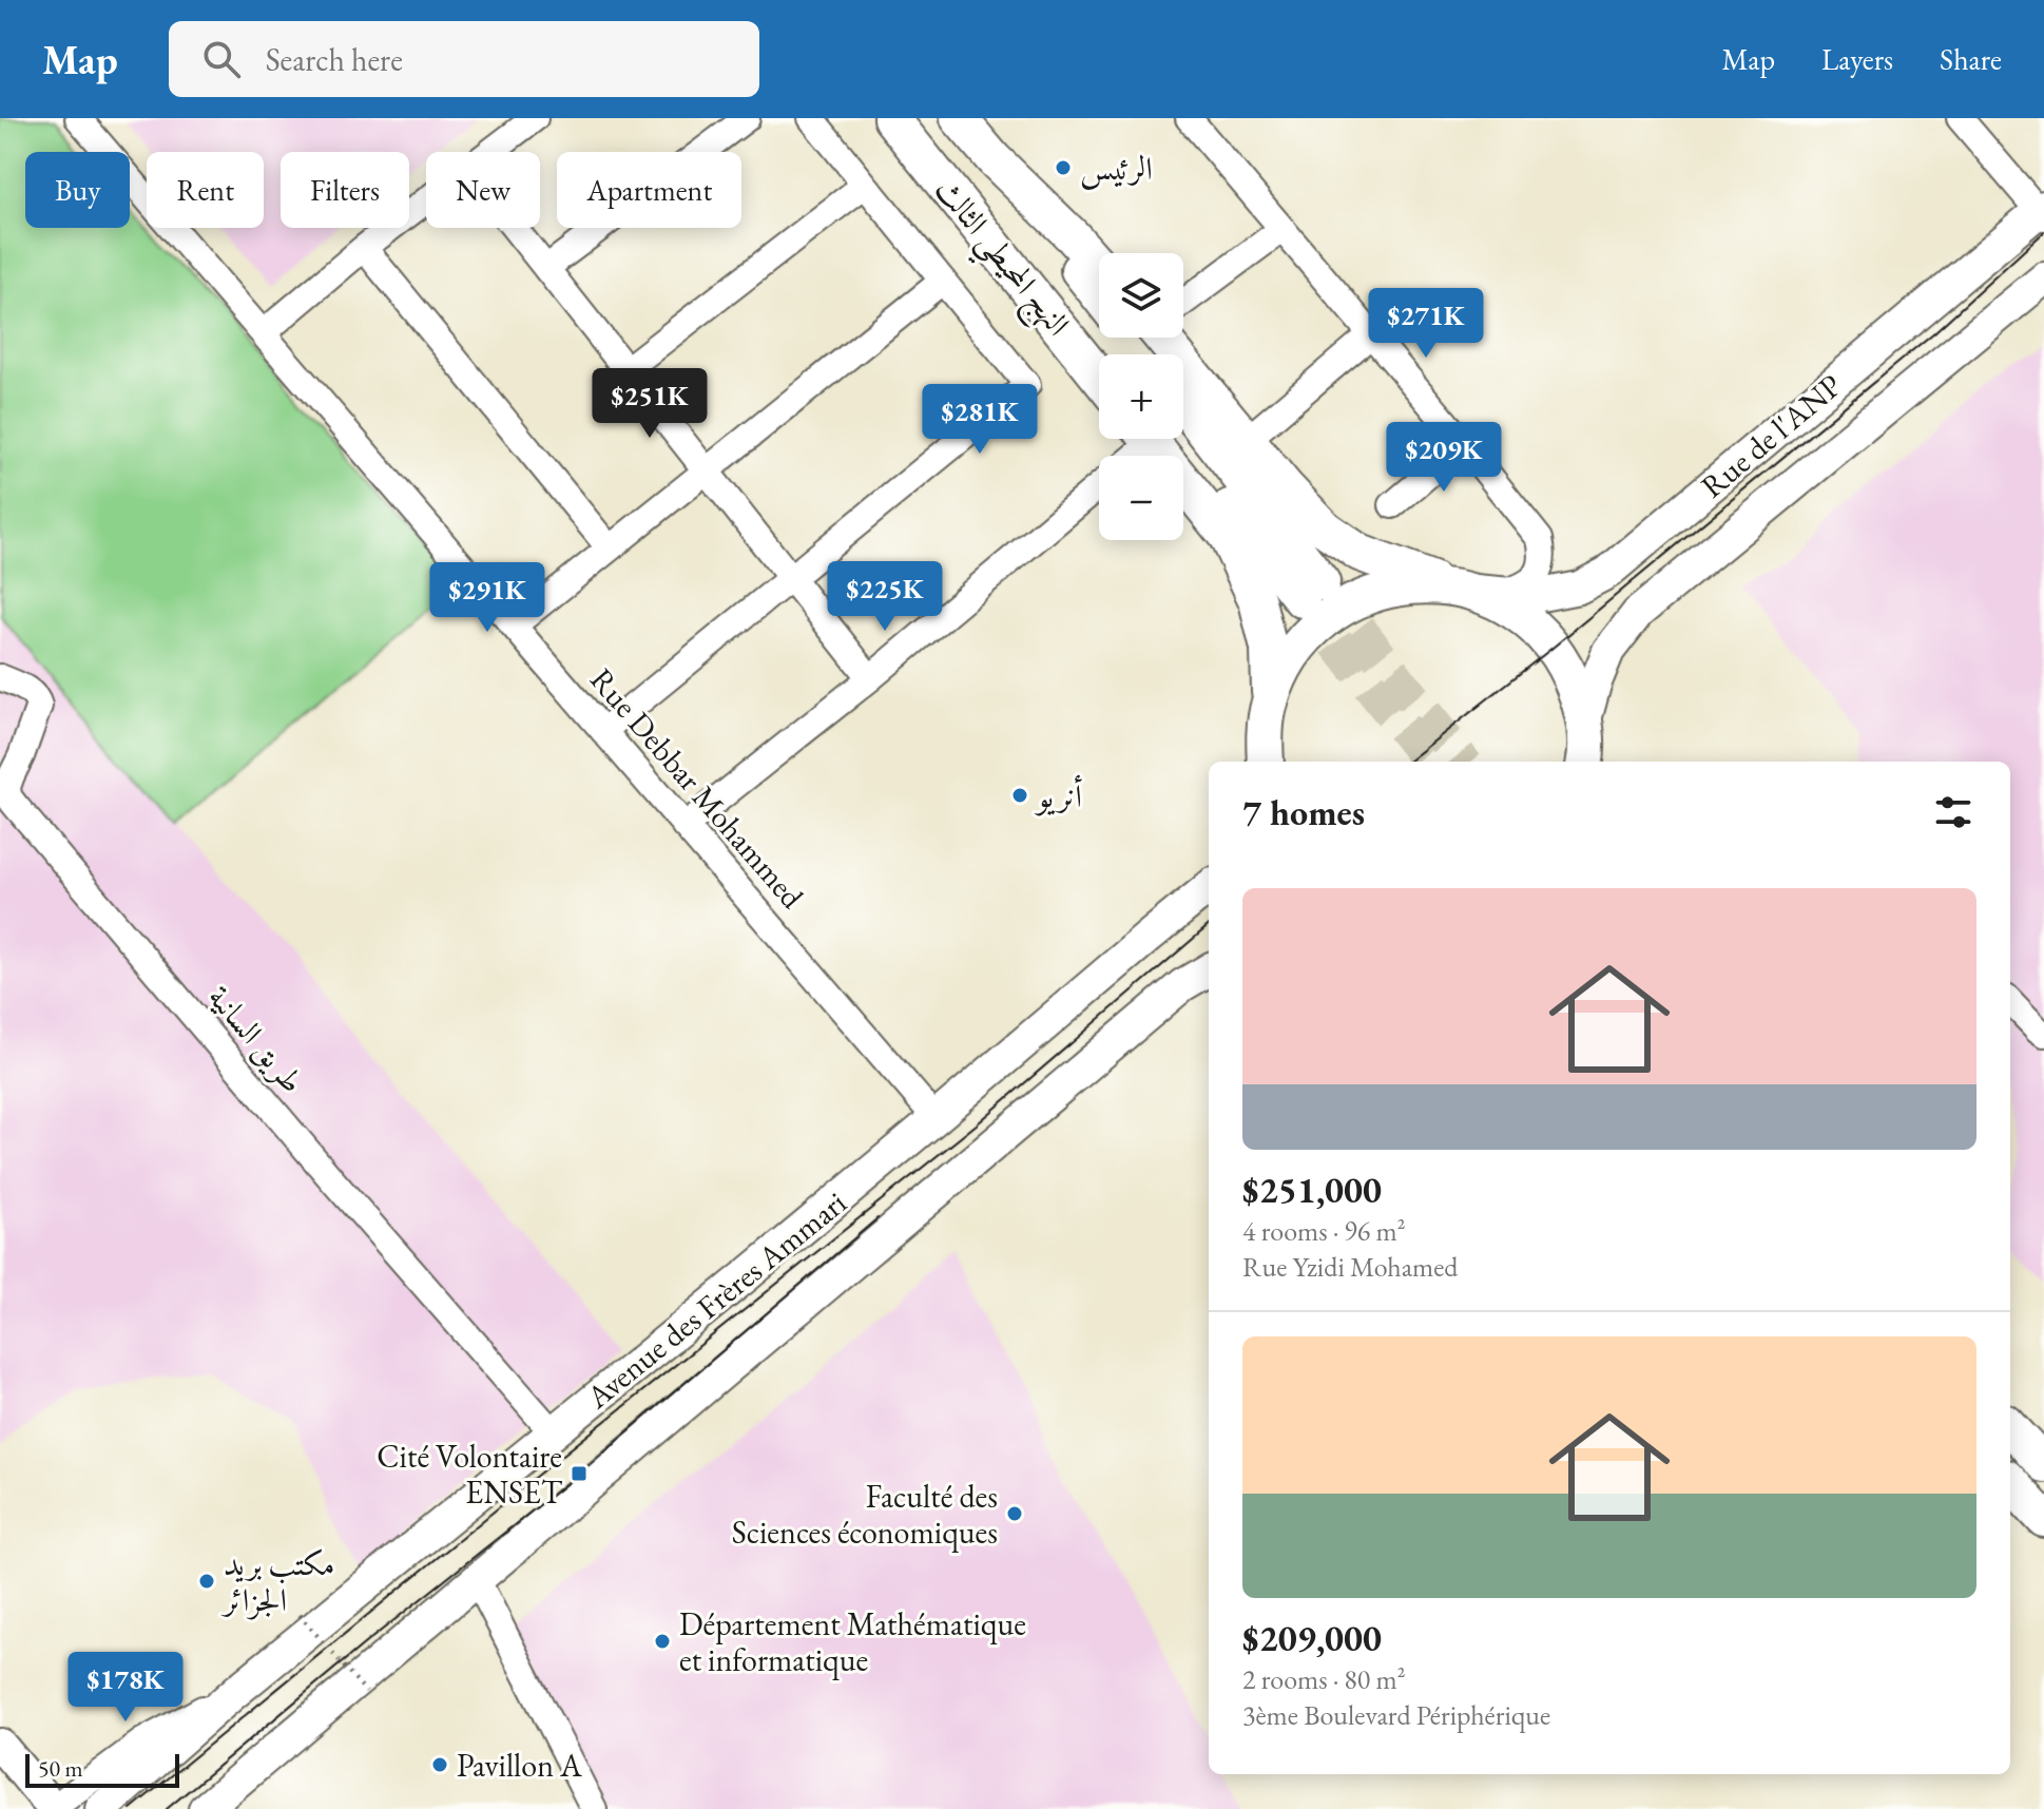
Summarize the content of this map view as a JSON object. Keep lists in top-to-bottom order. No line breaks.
{"streets":{"highway":["النهج المحيطي الثالث"],"main road":["Rue de l'ANP","Avenue des Frères Ammari"],"street":["Rue Debbar Mohammed","طريق السانية"]},"crossings":[["Rue Debbar Mohammed","Avenue des Frères Ammari"],["طريق السانية","Avenue des Frères Ammari"]],"places":{"other":["الرئيس","أنريو","Faculté des Sciences économiques","مكتب بريد الجزائر","Département Mathématique et informatique","Pavillon A"],"transit":["Cité Volontaire ENSET"]},"scale_bar":"50 m","page":{"header":"Map","search":"Search here","nav":["Map","Layers","Share"],"chip":["Buy","Rent","Filters","New","Apartment"],"map_buttons":["+","−"],"price":["$271K","$251K","$281K","$209K","$225K","$291K","$178K"],"heading":"7 homes","list":[{"name":"$251,000","note":"4 rooms · 96 m² · Rue Yzidi Mohamed"},{"name":"$209,000","note":"2 rooms · 80 m² · 3ème Boulevard Périphérique"}],"scale":"50 m"}}
